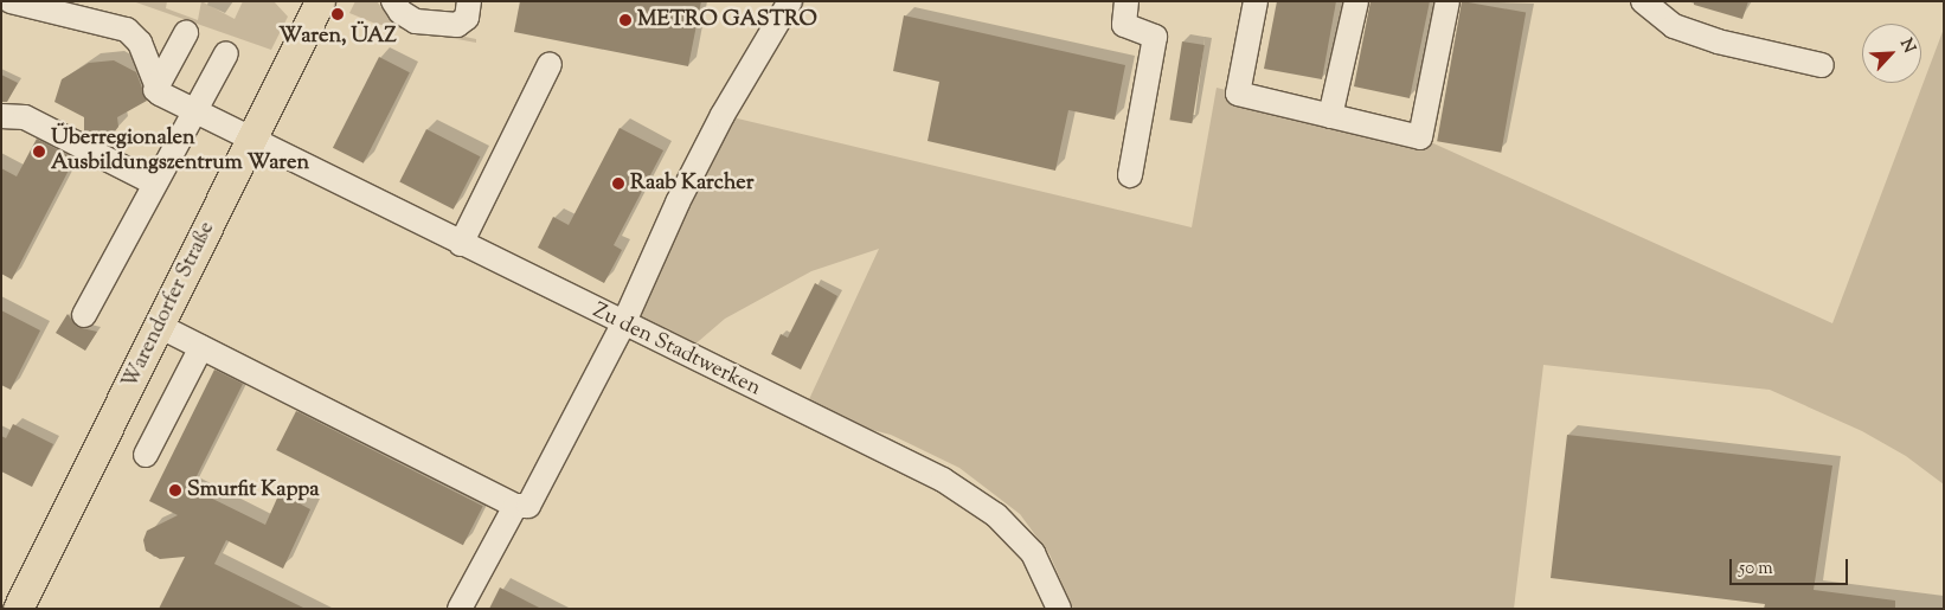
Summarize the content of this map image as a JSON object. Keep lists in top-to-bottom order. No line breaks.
{"streets":{"main road":["Warendorfer Straße"],"street":["Zu den Stadtwerken"]},"crossings":[["Warendorfer Straße","Zu den Stadtwerken"]],"places":["Waren, ÜAZ","METRO GASTRO","Überregionalen Ausbildungszentrum Waren","Raab Karcher","Smurfit Kappa"],"scale_bar":"50 m","north":"top right"}
